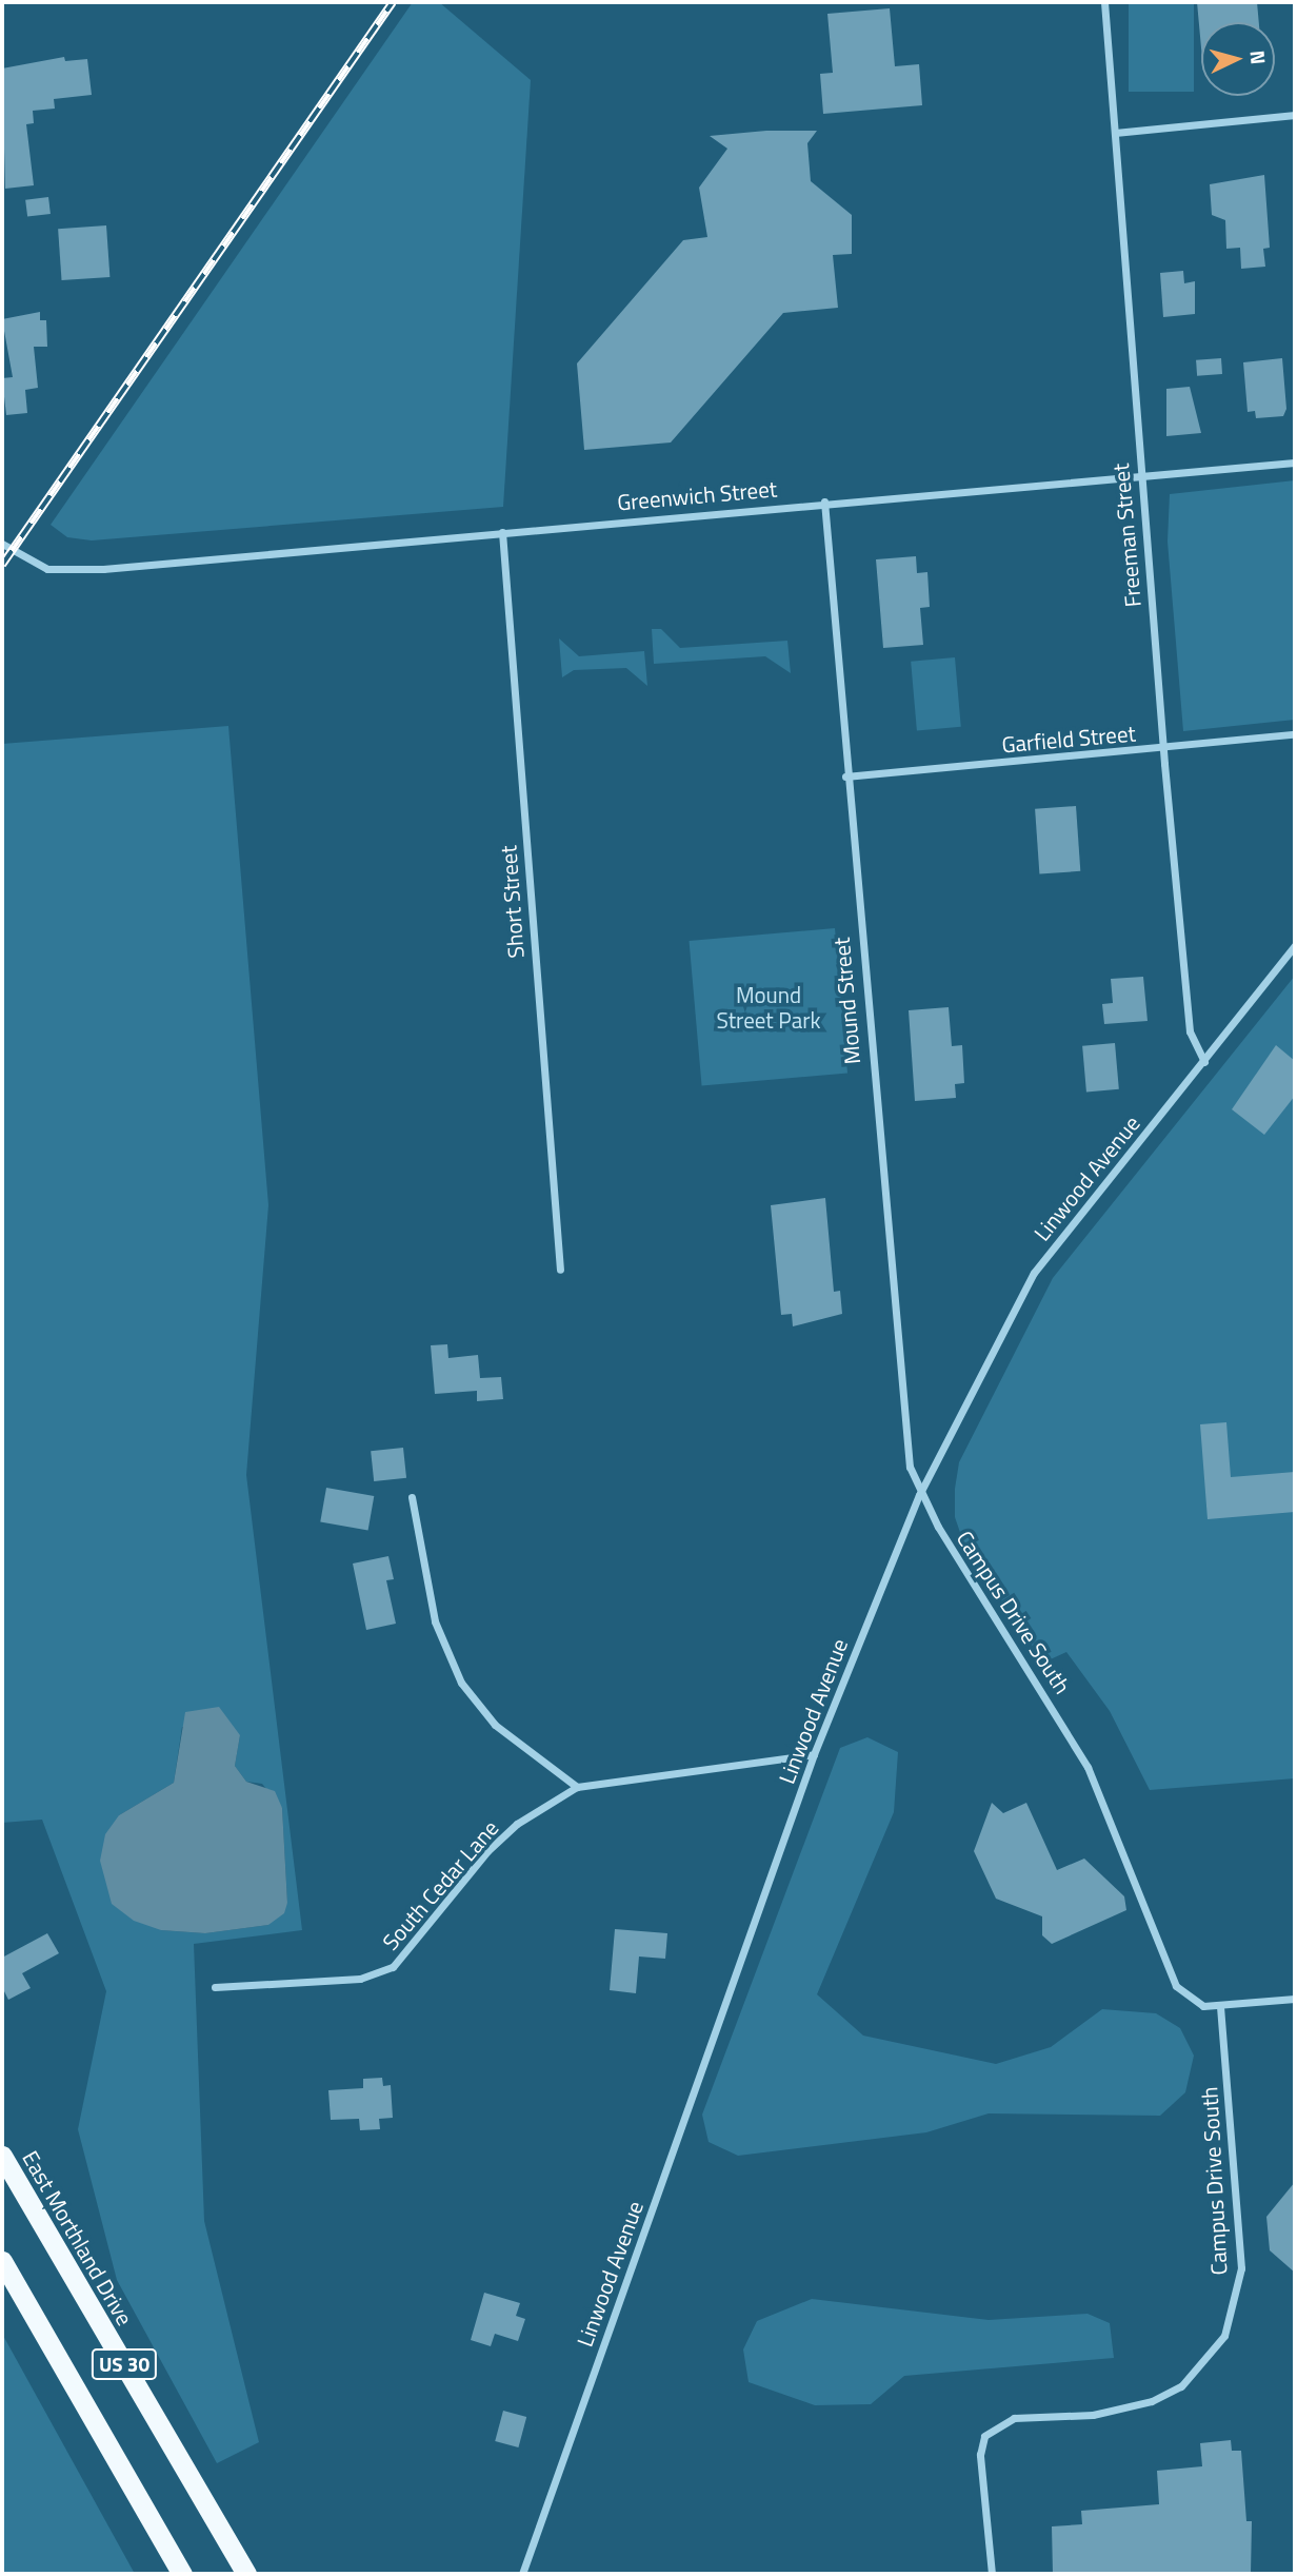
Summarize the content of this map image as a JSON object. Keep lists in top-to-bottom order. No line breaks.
{"streets":{"highway":["East Morthland Drive","US 30"],"street":["Greenwich Street","Freeman Street","Garfield Street","Short Street","Mound Street","Linwood Avenue","Campus Drive South","South Cedar Lane"]},"crossings":[["Greenwich Street","Freeman Street"],["Greenwich Street","Short Street"],["Greenwich Street","Mound Street"],["Freeman Street","Garfield Street"],["Freeman Street","Linwood Avenue"],["Garfield Street","Mound Street"],["Mound Street","Linwood Avenue"],["Mound Street","Campus Drive South"],["Linwood Avenue","Campus Drive South"],["Linwood Avenue","South Cedar Lane"]],"parks":["Mound Street Park"],"north":"right"}
